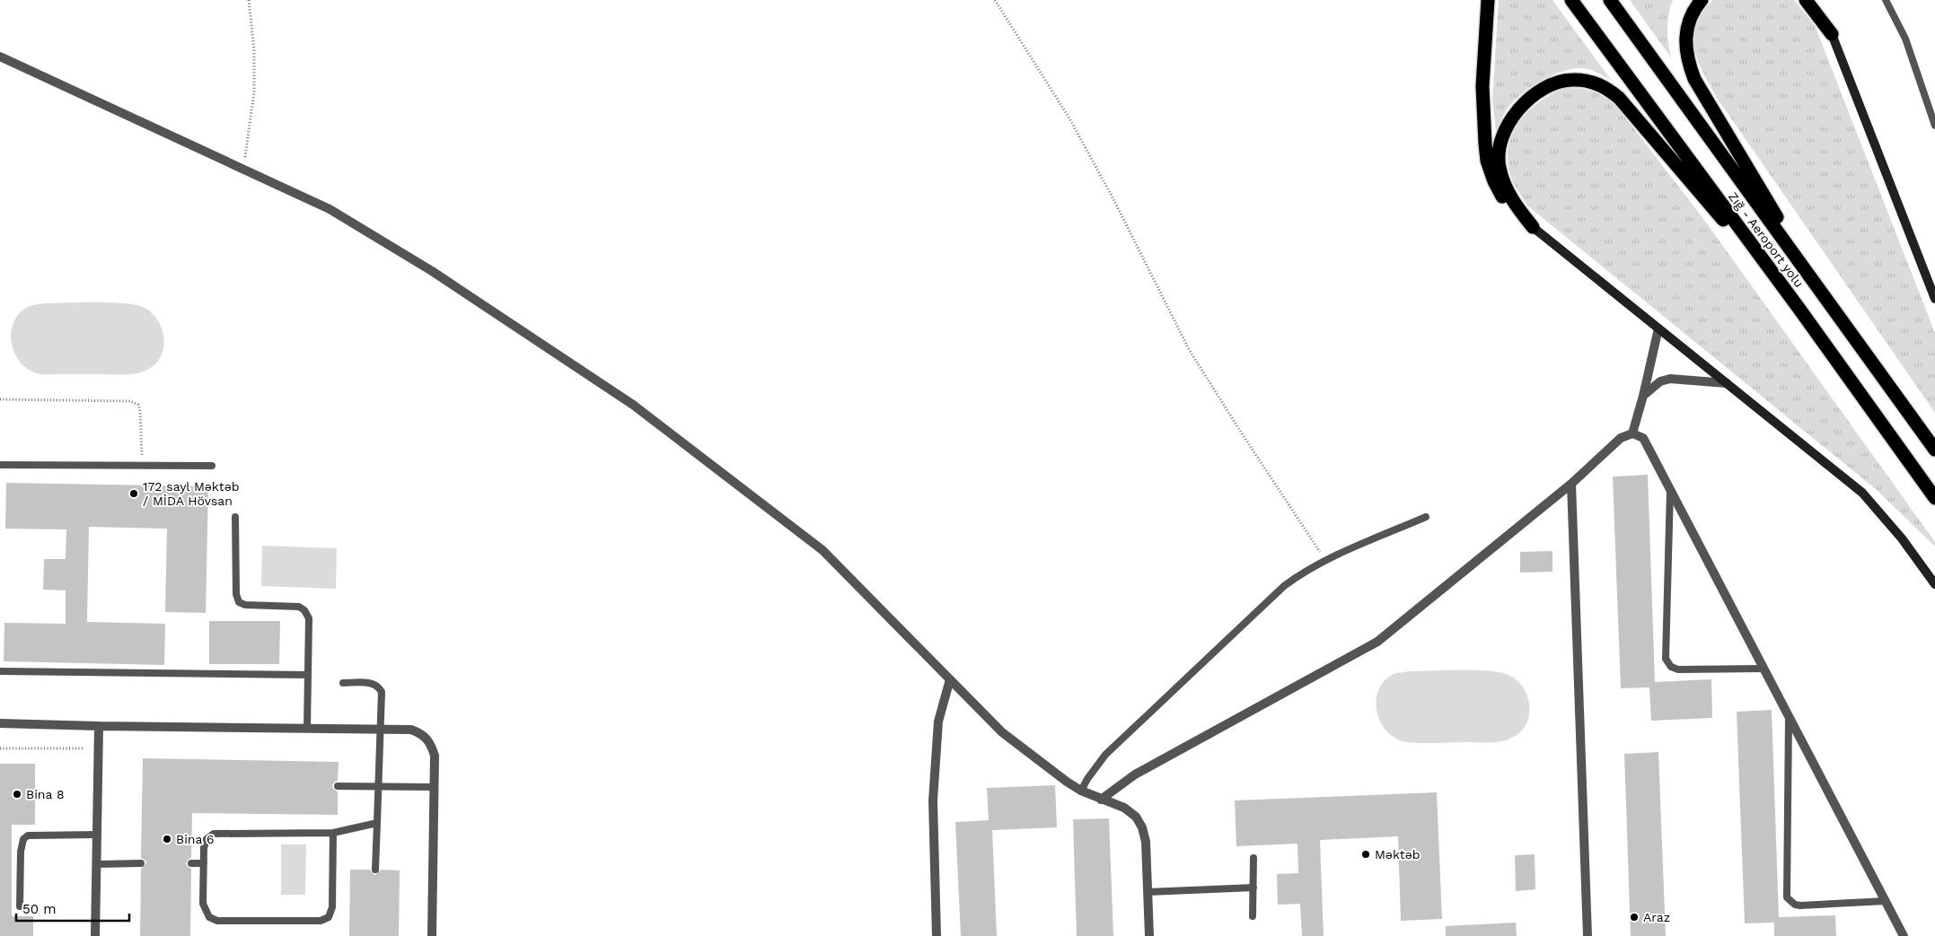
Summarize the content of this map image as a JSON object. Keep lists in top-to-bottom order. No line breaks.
{"streets":{"highway":["Zığ - Aeroport yolu"]},"places":["172 sayl Məktəb / MİDA Hövsan","Bina 8","Bina 6","Məktəb","Araz"],"scale_bar":"50 m"}
